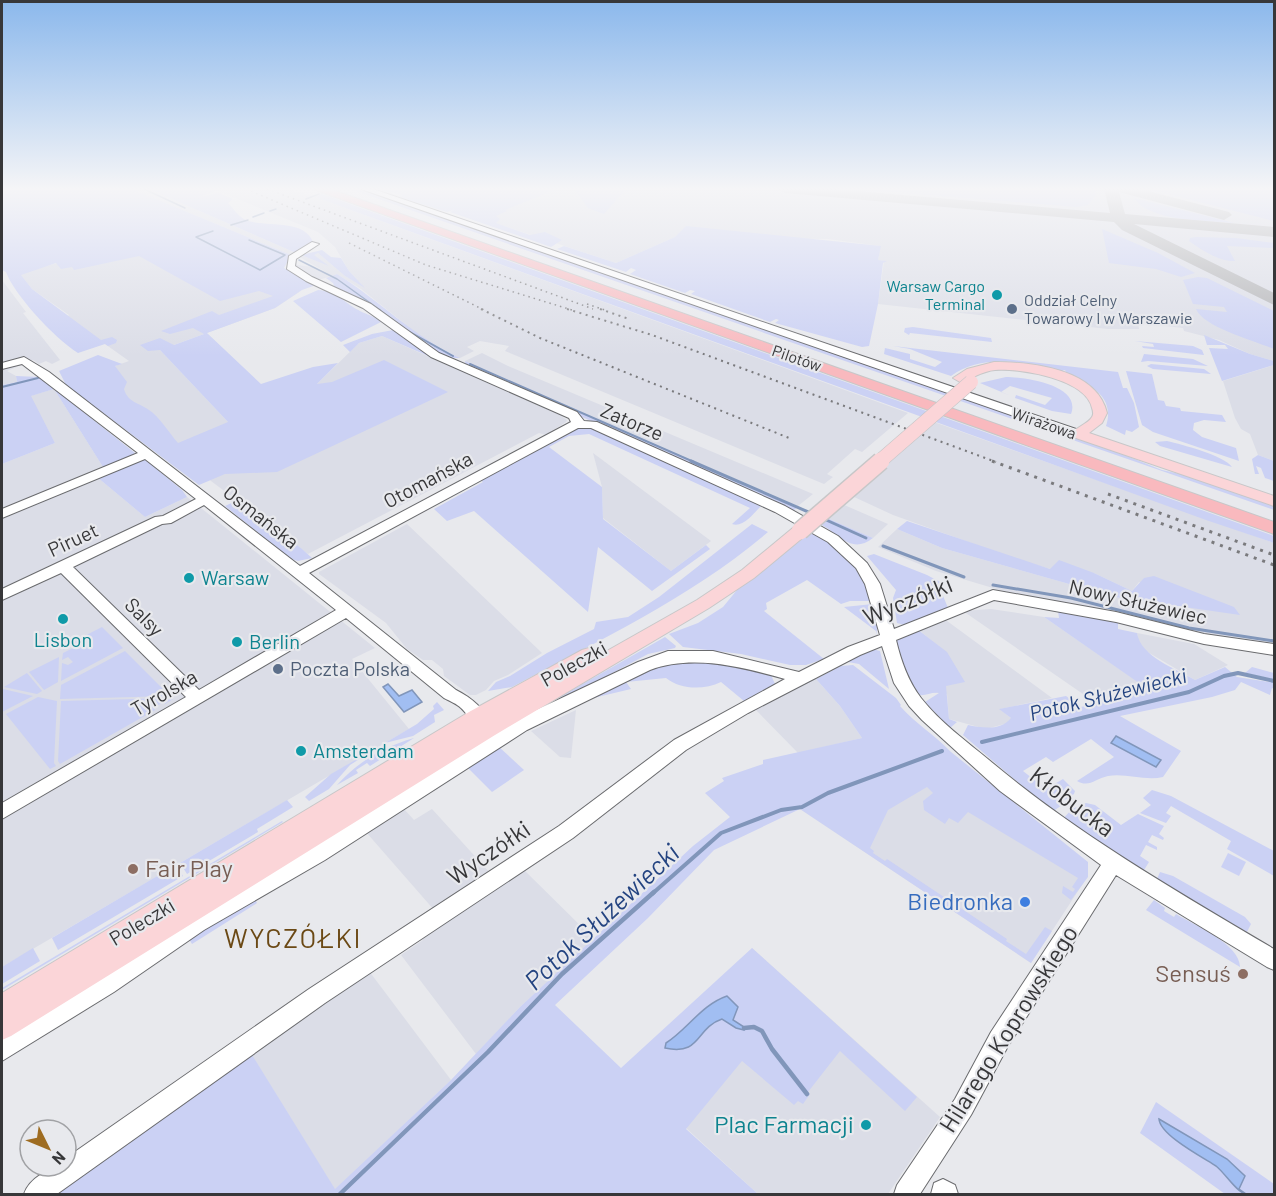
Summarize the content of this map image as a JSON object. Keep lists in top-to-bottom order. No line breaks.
{"streets":{"highway":["Pilotów"],"main road":["Wirażowa","Poleczki"],"street":["Zatorze","Otomańska","Osmańska","Piruet","Wyczółki","Nowy Służewiec","Salsy","Tyrolska","Kłobucka","Hilarego Koprowskiego"]},"crossings":[["Zatorze","Otomańska"],["Zatorze","Wyczółki"],["Zatorze","Kłobucka"],["Wirażowa","Poleczki"],["Otomańska","Osmańska"],["Osmańska","Piruet"],["Osmańska","Poleczki"],["Osmańska","Tyrolska"],["Piruet","Salsy"],["Wyczółki","Nowy Służewiec"],["Wyczółki","Poleczki"],["Wyczółki","Kłobucka"],["Salsy","Tyrolska"],["Kłobucka","Hilarego Koprowskiego"]],"districts":["WYCZÓŁKI"],"water":["Potok Służewiecki"],"places":["Warsaw Cargo Terminal","Oddział Celny Towarowy I w Warszawie","Warsaw","Lisbon","Berlin","Poczta Polska","Amsterdam","Fair Play","Biedronka","Sensuś","Plac Farmacji"],"north":"bottom right"}
